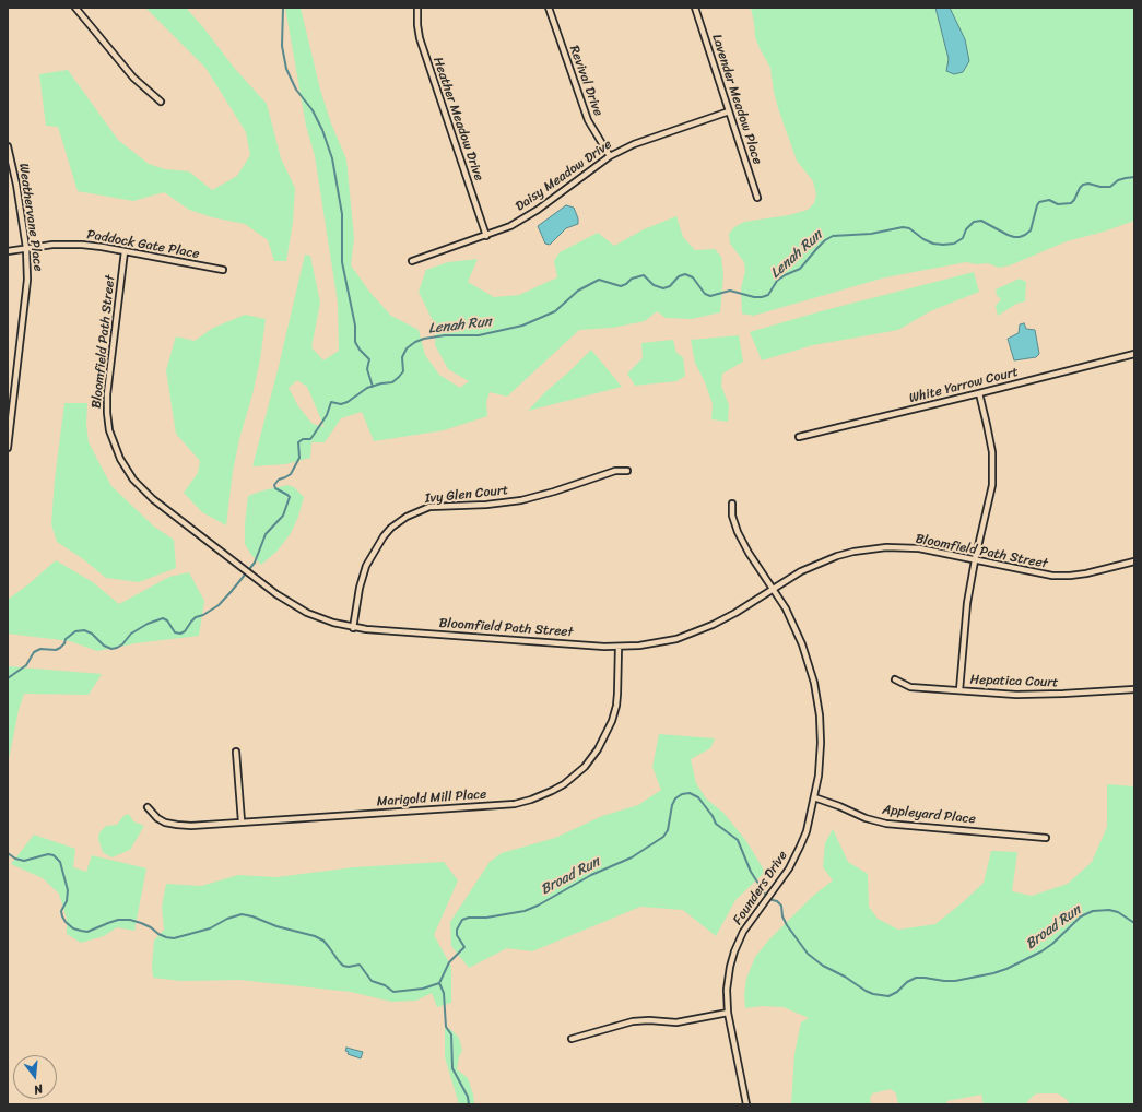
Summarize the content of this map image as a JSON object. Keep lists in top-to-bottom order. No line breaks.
{"streets":{"street":["Revival Drive","Lavender Meadow Place","Heather Meadow Drive","Daisy Meadow Drive","Weathervane Place","Paddock Gate Place","Bloomfield Path Street","White Yarrow Court","Ivy Glen Court","Hepatica Court","Marigold Mill Place","Appleyard Place","Founders Drive"]},"crossings":[["Revival Drive","Daisy Meadow Drive"],["Lavender Meadow Place","Daisy Meadow Drive"],["Heather Meadow Drive","Daisy Meadow Drive"],["Weathervane Place","Paddock Gate Place"],["Paddock Gate Place","Bloomfield Path Street"],["Bloomfield Path Street","Ivy Glen Court"],["Bloomfield Path Street","Marigold Mill Place"],["Bloomfield Path Street","Founders Drive"],["Appleyard Place","Founders Drive"]],"water":["Lenah Run","Broad Run"],"north":"bottom"}
